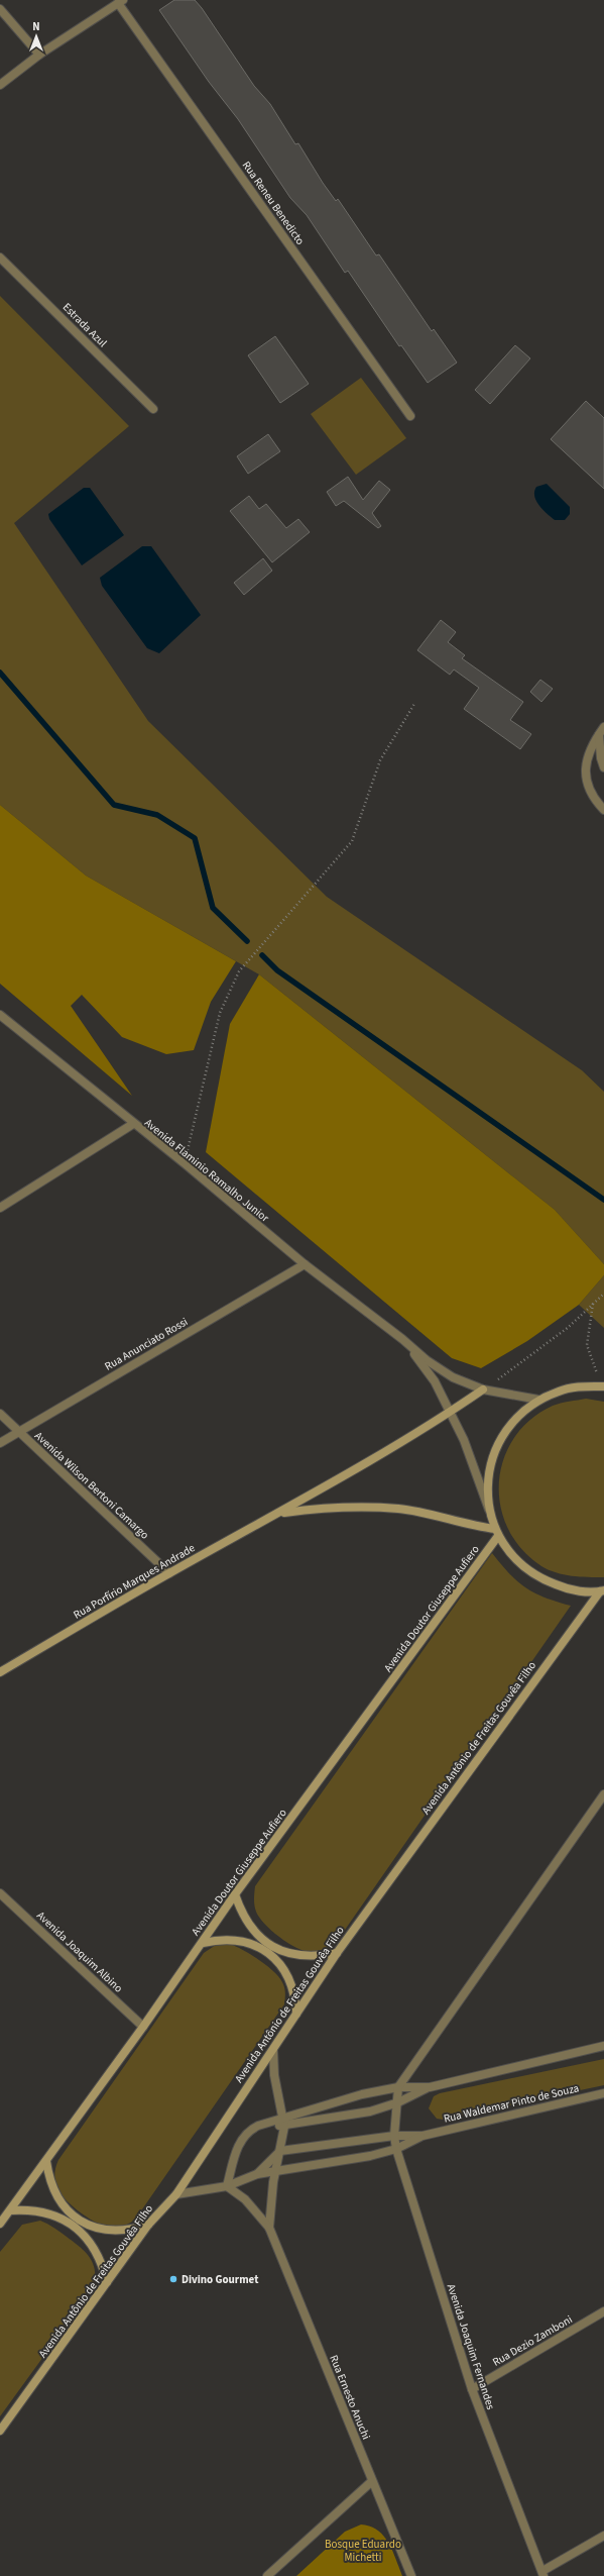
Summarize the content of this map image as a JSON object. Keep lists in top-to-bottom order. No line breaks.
{"streets":{"street":["Rua Reneu Benedicto","Estrada Azul","Avenida Flaminio Ramalho Junior","Rua Anunciato Rossi","Avenida Wilson Bertoni Camargo","Rua Porfírio Marques Andrade","Avenida Doutor Giuseppe Aufiero","Avenida Antônio de Freitas Gouvêa Filho","Avenida Joaquim Albino","Rua Waldemar Pinto de Souza","Rua Dezio Zamboni","Avenida Joaquim Fernandes","Rua Ernesto Anuchi"]},"crossings":[["Avenida Flaminio Ramalho Junior","Rua Anunciato Rossi"],["Avenida Flaminio Ramalho Junior","Rua Porfírio Marques Andrade"],["Rua Anunciato Rossi","Avenida Wilson Bertoni Camargo"],["Avenida Wilson Bertoni Camargo","Rua Porfírio Marques Andrade"],["Rua Porfírio Marques Andrade","Avenida Doutor Giuseppe Aufiero"],["Avenida Doutor Giuseppe Aufiero","Avenida Joaquim Albino"],["Avenida Antônio de Freitas Gouvêa Filho","Rua Ernesto Anuchi"],["Rua Dezio Zamboni","Avenida Joaquim Fernandes"]],"parks":["Bosque Eduardo Michetti"],"places":["Divino Gourmet"],"north":"top"}
